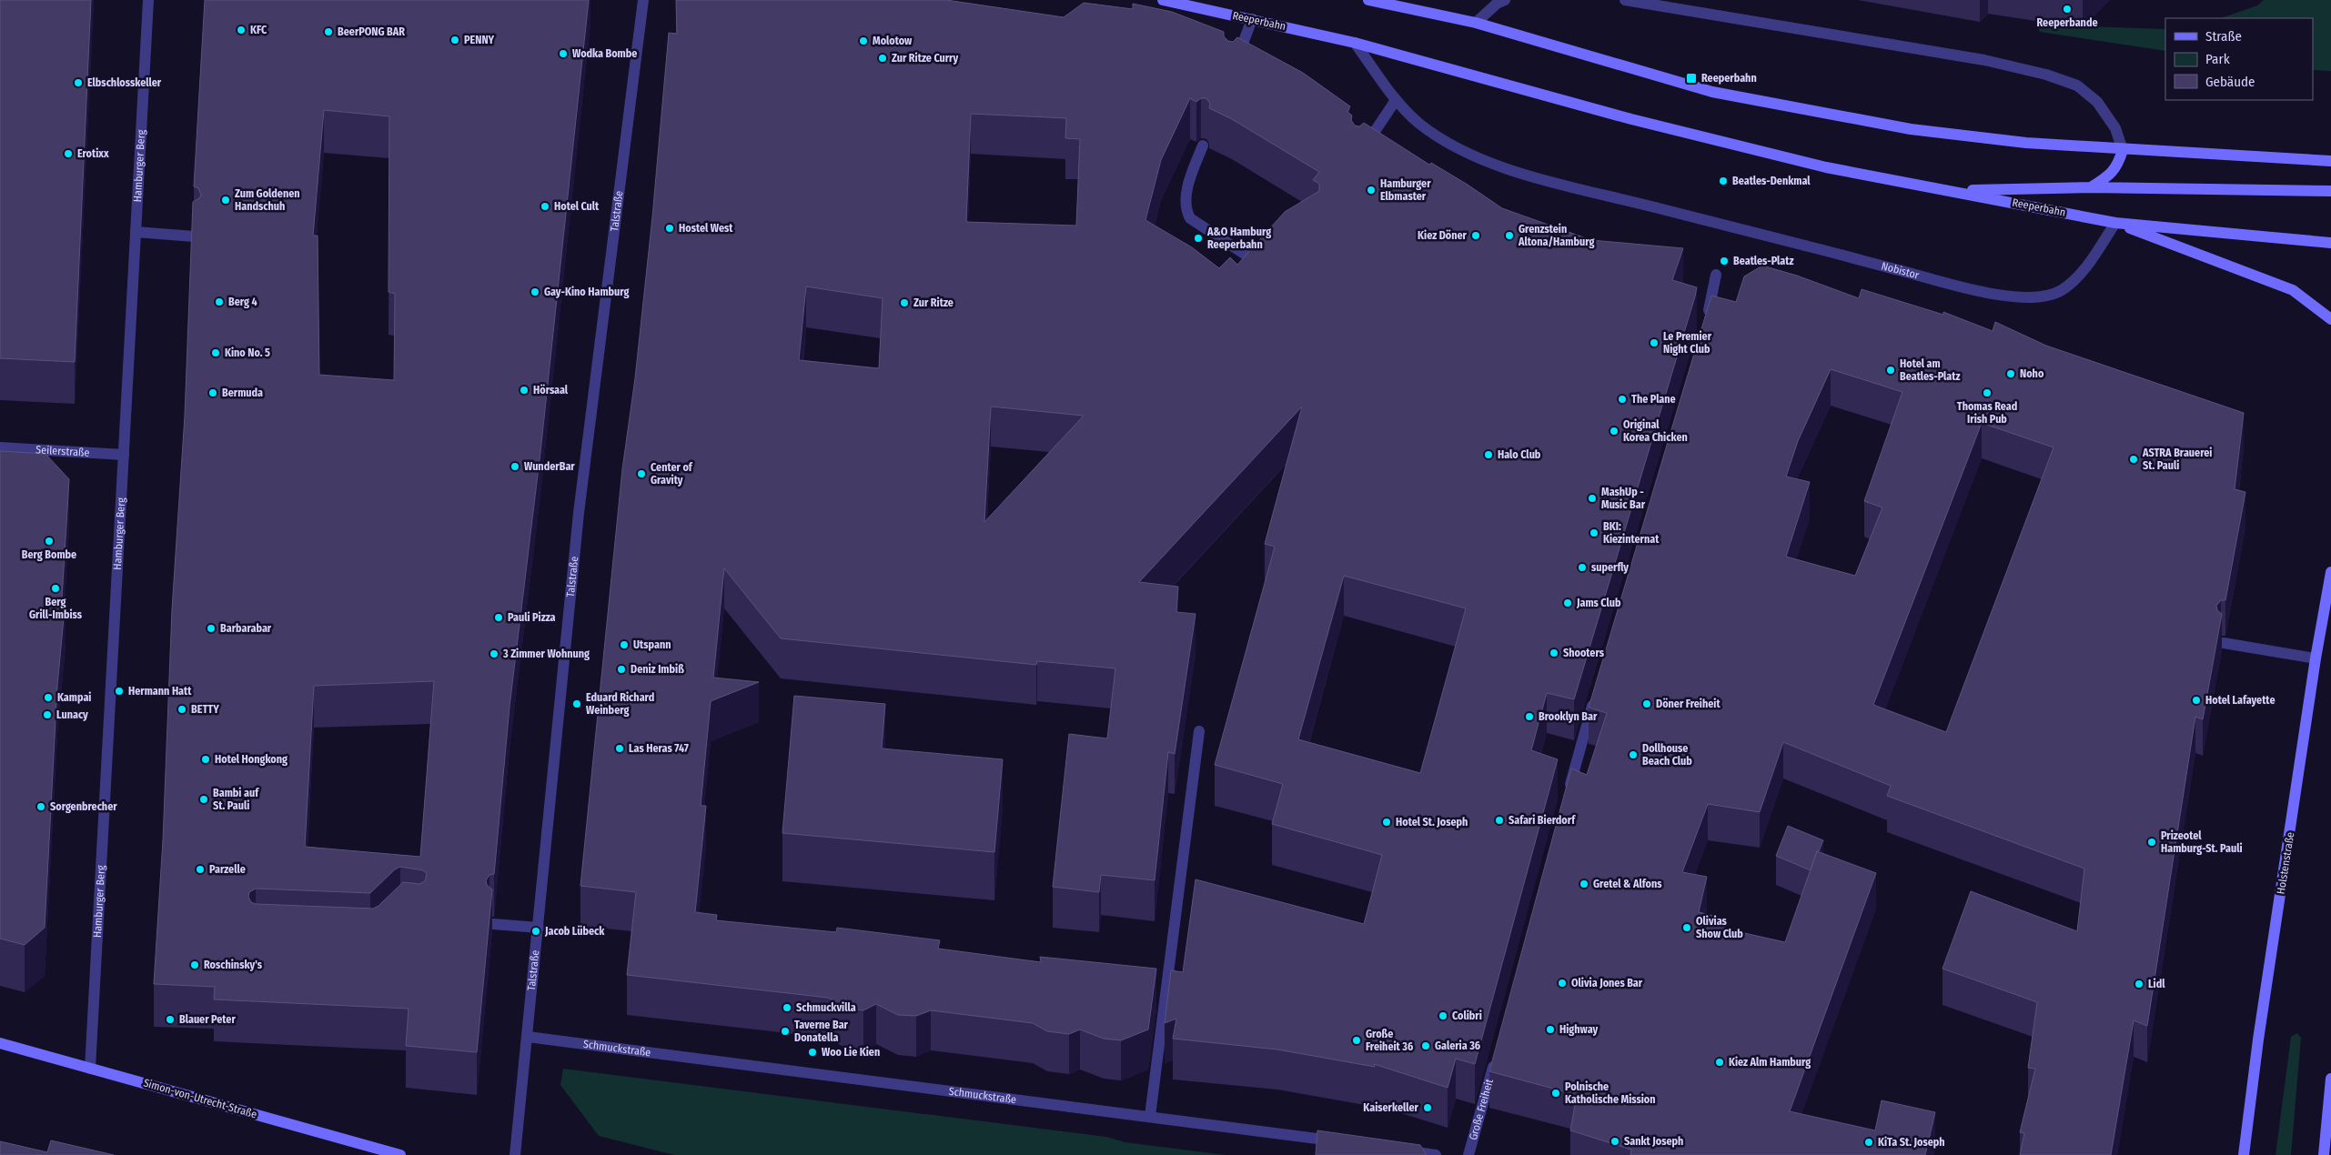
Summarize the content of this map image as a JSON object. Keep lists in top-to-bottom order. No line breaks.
{"streets":{"main road":["Reeperbahn","Holstenstraße","Simon-von-Utrecht-Straße"],"street":["Hamburger Berg","Talstraße","Nobistor","Seilerstraße","Schmuckstraße","Große Freiheit"]},"crossings":[["Reeperbahn","Nobistor"],["Hamburger Berg","Seilerstraße"],["Hamburger Berg","Simon-von-Utrecht-Straße"],["Talstraße","Schmuckstraße"]],"places":{"other":["Reeperbande","KFC","BeerPONG BAR","PENNY","Molotow","Wodka Bombe","Zur Ritze Curry","Elbschlosskeller","Erotixx","Beatles-Denkmal","Hamburger Elbmaster","Zum Goldenen Handschuh","Hotel Cult","Hostel West","Kiez Döner","Grenzstein Altona/Hamburg","A&O Hamburg Reeperbahn","Beatles-Platz","Gay-Kino Hamburg","Berg 4","Zur Ritze","Le Premier Night Club","Kino No. 5","Hotel am Beatles-Platz","Noho","Hörsaal","Bermuda","Thomas Read Irish Pub","The Plane","Original Korea Chicken","Halo Club","ASTRA Brauerei St. Pauli","WunderBar","Center of Gravity","MashUp - Music Bar","BKI: Kiezinternat","Berg Bombe","superfly","Berg Grill-Imbiss","Jams Club","Pauli Pizza","Barbarabar","Utspann","Shooters","3 Zimmer Wohnung","Deniz Imbiß","Hermann Hatt","Kampai","Hotel Lafayette","Eduard Richard Weinberg","Döner Freiheit","BETTY","Lunacy","Brooklyn Bar","Las Heras 747","Dollhouse Beach Club","Hotel Hongkong","Bambi auf St. Pauli","Sorgenbrecher","Safari Bierdorf","Hotel St. Joseph","Prizeotel Hamburg-St. Pauli","Parzelle","Gretel & Alfons","Olivias Show Club","Jacob Lübeck","Roschinsky's","Olivia Jones Bar","Lidl","Schmuckvilla","Colibri","Blauer Peter","Highway","Taverne Bar Donatella","Große Freiheit 36","Galeria 36","Woo Lie Kien","Kiez Alm Hamburg","Polnische Katholische Mission","Kaiserkeller","Sankt Joseph","KiTa St. Joseph"],"transit":["Reeperbahn"]},"legend":["Straße","Park","Gebäude"]}
